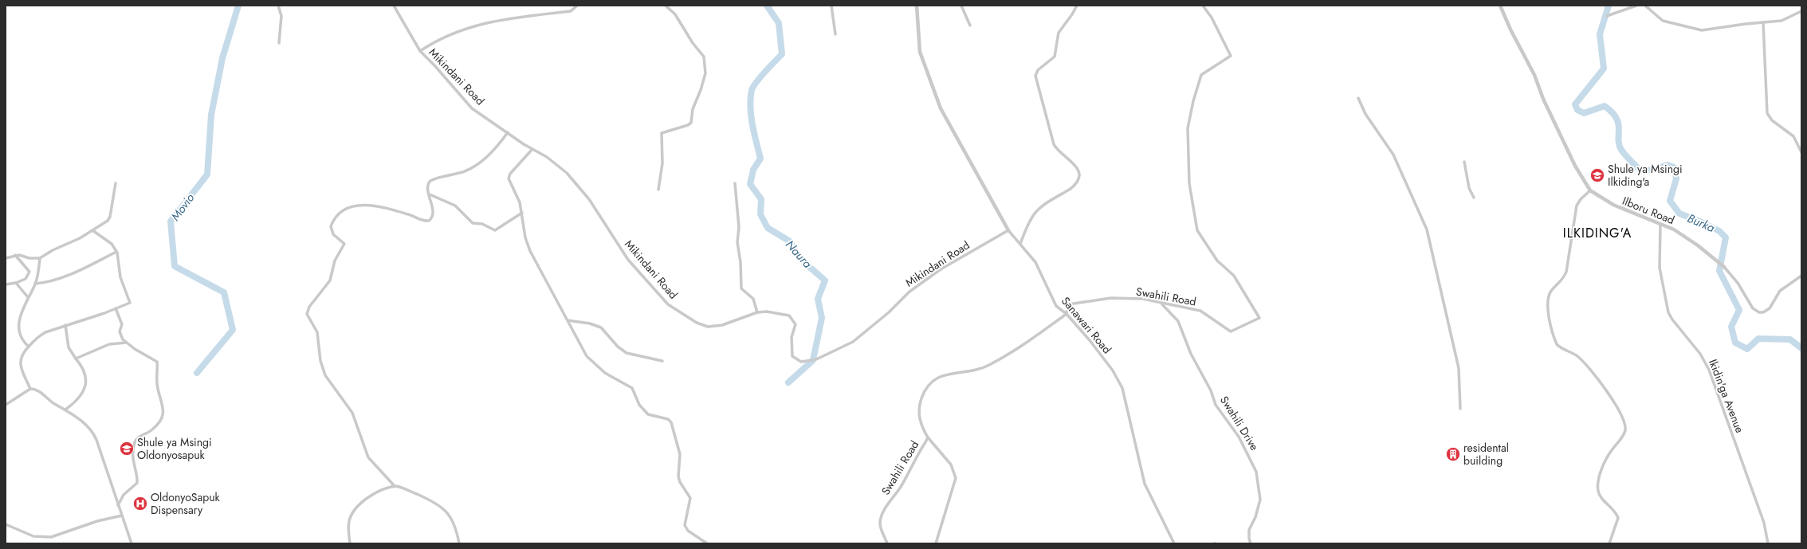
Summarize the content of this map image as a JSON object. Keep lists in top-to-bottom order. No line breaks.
{"streets":{"street":["Mikindani Road","Ilboru Road","Swahili Road","Sanawari Road","Ikidin'ga Avenue","Swahili Drive"]},"crossings":[["Mikindani Road","Sanawari Road"],["Ilboru Road","Ikidin'ga Avenue"],["Swahili Road","Sanawari Road"],["Swahili Road","Swahili Drive"]],"districts":["ILKIDING'A"],"water":["Movio","Burka","Naura"],"places":{"school or university":["Shule ya Msingi Ilkiding'a","Shule ya Msingi Oldonyosapuk"],"building":["residental building"],"hospital":["OldonyoSapuk Dispensary"]}}
